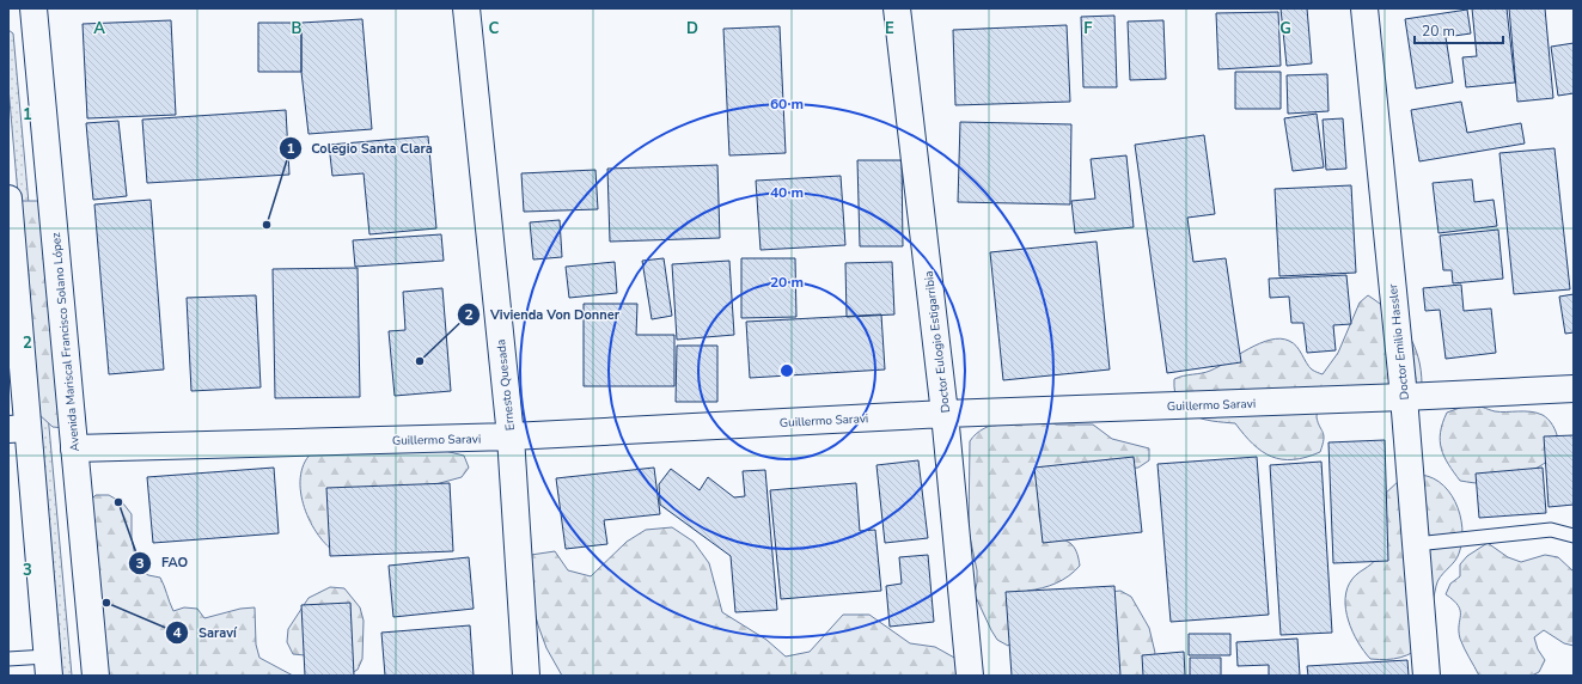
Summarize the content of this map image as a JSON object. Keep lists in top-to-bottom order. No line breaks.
{"streets":{"main road":["Avenida Mariscal Francisco Solano López","Doctor Eulogio Estigarribia","Doctor Emilio Hassler","Ernesto Quesada","Guillermo Saravi"]},"crossings":[["Avenida Mariscal Francisco Solano López","Guillermo Saravi"],["Doctor Eulogio Estigarribia","Guillermo Saravi"],["Doctor Emilio Hassler","Guillermo Saravi"],["Ernesto Quesada","Guillermo Saravi"]],"places":["Colegio Santa Clara","Vivienda Von Donner","FAO","Saraví"],"scale_bar":"20 m","grid":{"columns":["A","B","C","D","E","F","G"],"rows":["1","2","3"]},"rings":["60 m","40 m","20 m"]}
